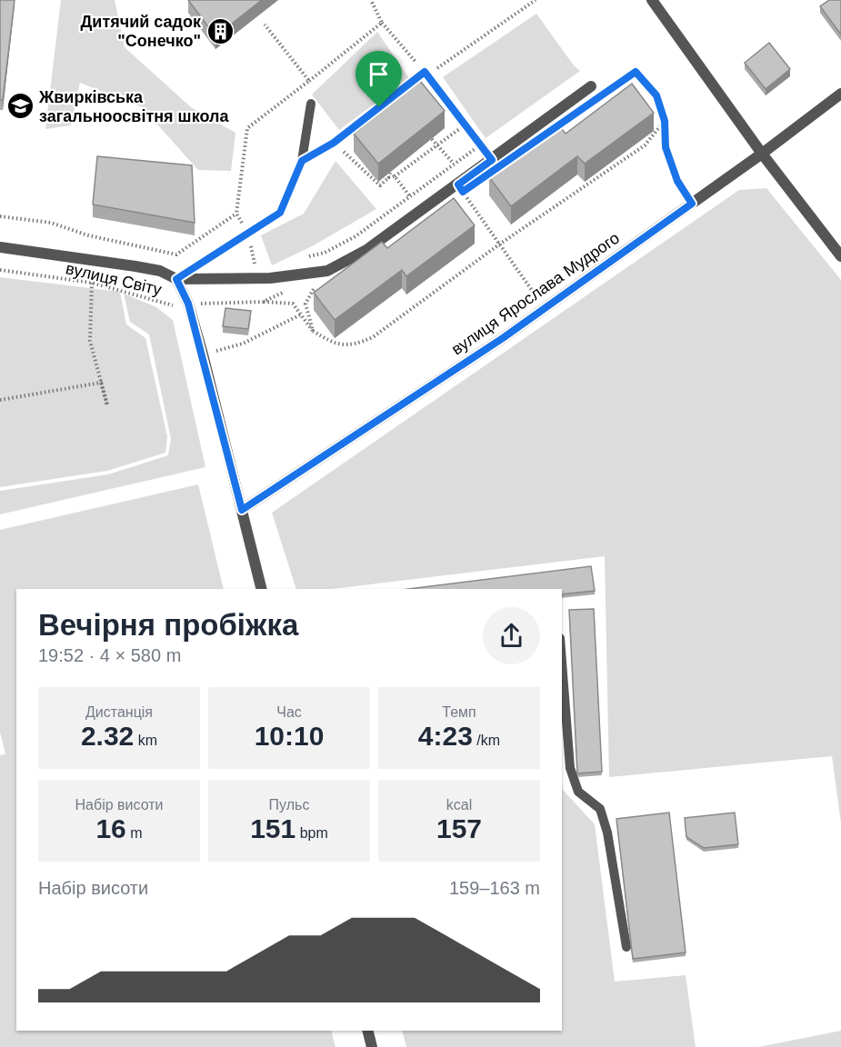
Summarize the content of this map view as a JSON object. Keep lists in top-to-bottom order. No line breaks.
{"streets":{"street":["вулиця Ярослава Мудрого"],"path":["вулиця Світу"]},"places":{"building":["Дитячий садок \"Сонечко\""],"school or university":["Жвирківська загальноосвітня школа"]},"page":{"heading":["Вечірня пробіжка","19:52 · 4 × 580 m"],"stats":[["Дистанція","2.32 km"],["Час","10:10"],["Темп","4:23 /km"],["Набір висоти","16 m"],["Пульс","151 bpm"],["kcal","157"]],"chart":["Набір висоти","159–163 m"]}}
